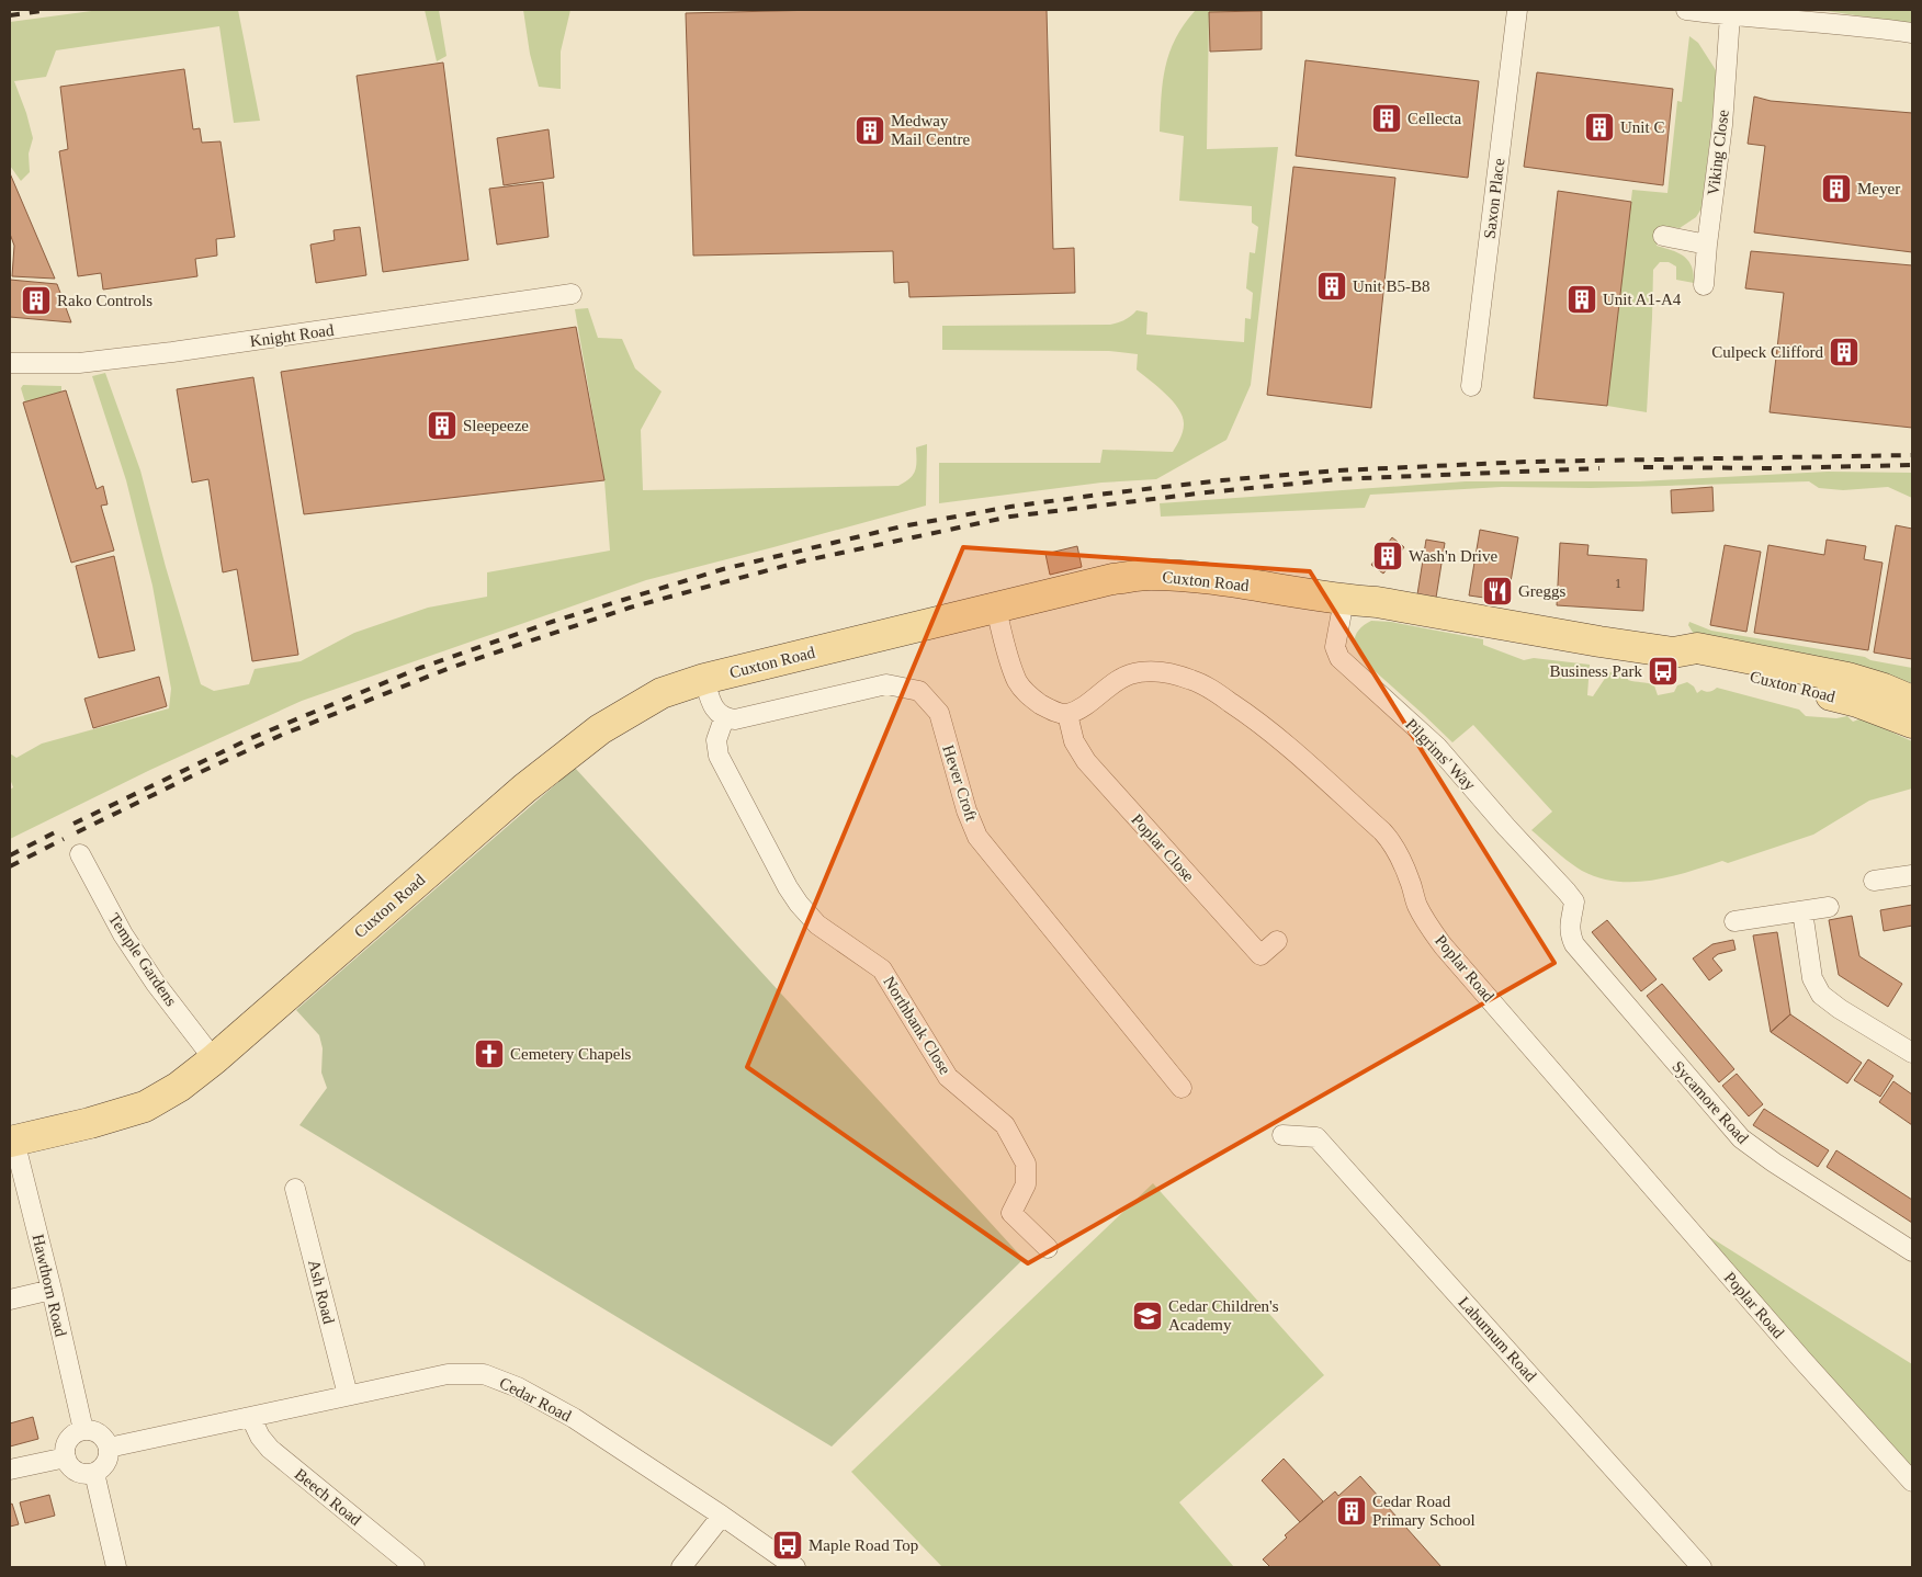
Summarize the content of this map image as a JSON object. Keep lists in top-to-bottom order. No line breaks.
{"streets":{"main road":["Cuxton Road"],"street":["Viking Close","Saxon Place","Knight Road","Pilgrims' Way","Hever Croft","Poplar Close","Temple Gardens","Poplar Road","Northbank Close","Sycamore Road","Hawthorn Road","Ash Road","Laburnum Road","Cedar Road","Beech Road"]},"crossings":[["Cuxton Road","Pilgrims' Way"],["Cuxton Road","Temple Gardens"],["Cuxton Road","Hawthorn Road"],["Pilgrims' Way","Sycamore Road"],["Hever Croft","Northbank Close"],["Poplar Close","Poplar Road"],["Hawthorn Road","Cedar Road"],["Ash Road","Cedar Road"],["Cedar Road","Beech Road"]],"places":{"building":["Cellecta","Unit C","Medway Mail Centre","Meyer","Unit B5-B8","Unit A1-A4","Rako Controls","Culpeck Clifford","Sleepeeze","Wash'n Drive","Cedar Road Primary School"],"restaurant":["Greggs"],"bus stop":["Business Park","Maple Road Top"],"church":["Cemetery Chapels"],"school or university":["Cedar Children's Academy"]},"house_numbers":["1"]}
